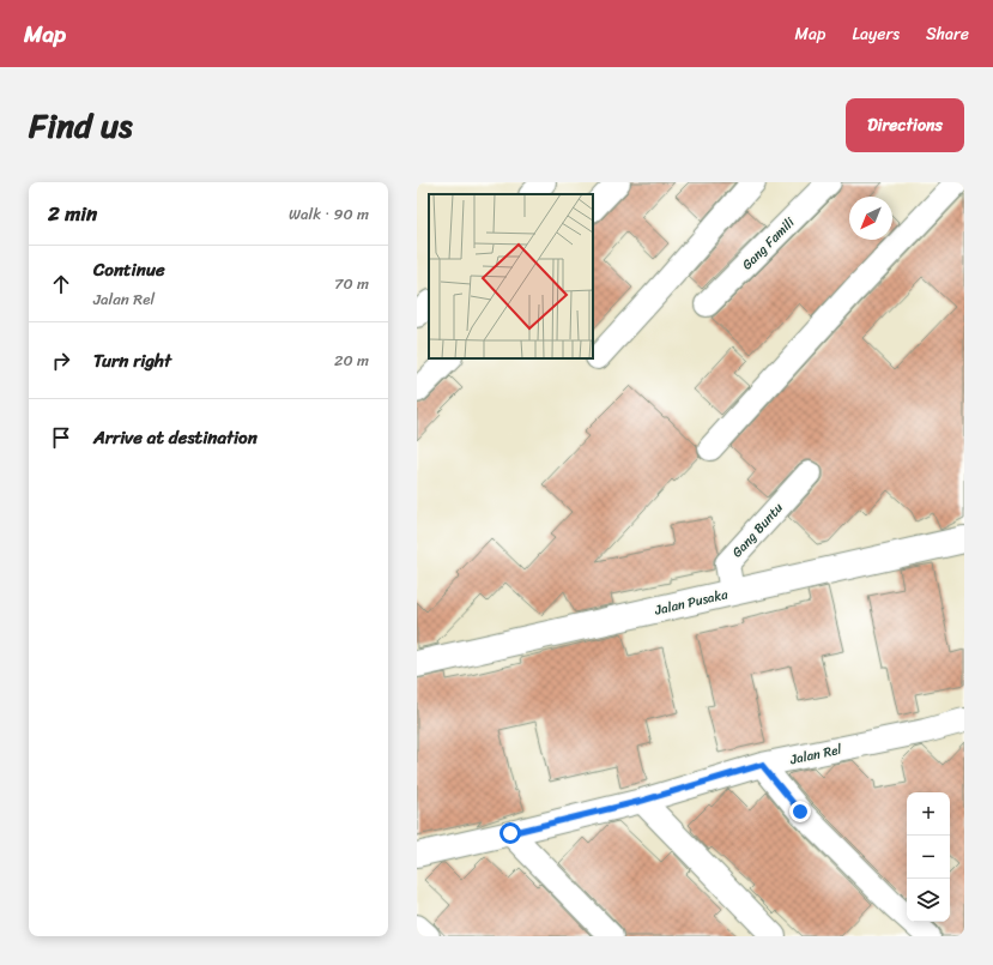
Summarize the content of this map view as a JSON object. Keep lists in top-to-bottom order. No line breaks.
{"streets":{"main road":["Jalan Pusaka"],"street":["Gang Famili","Gang Buntu","Jalan Rel"]},"crossings":[["Gang Buntu","Jalan Pusaka"]],"north":"bottom left","page":{"header":"Map","nav":["Map","Layers","Share"],"title":"Find us","buttons":"Directions","heading":["2 min","Walk · 90 m"],"list":[["Continue","Jalan Rel","70 m"],["Turn right","20 m"],"Arrive at destination"],"map_buttons":["+","−"]}}
